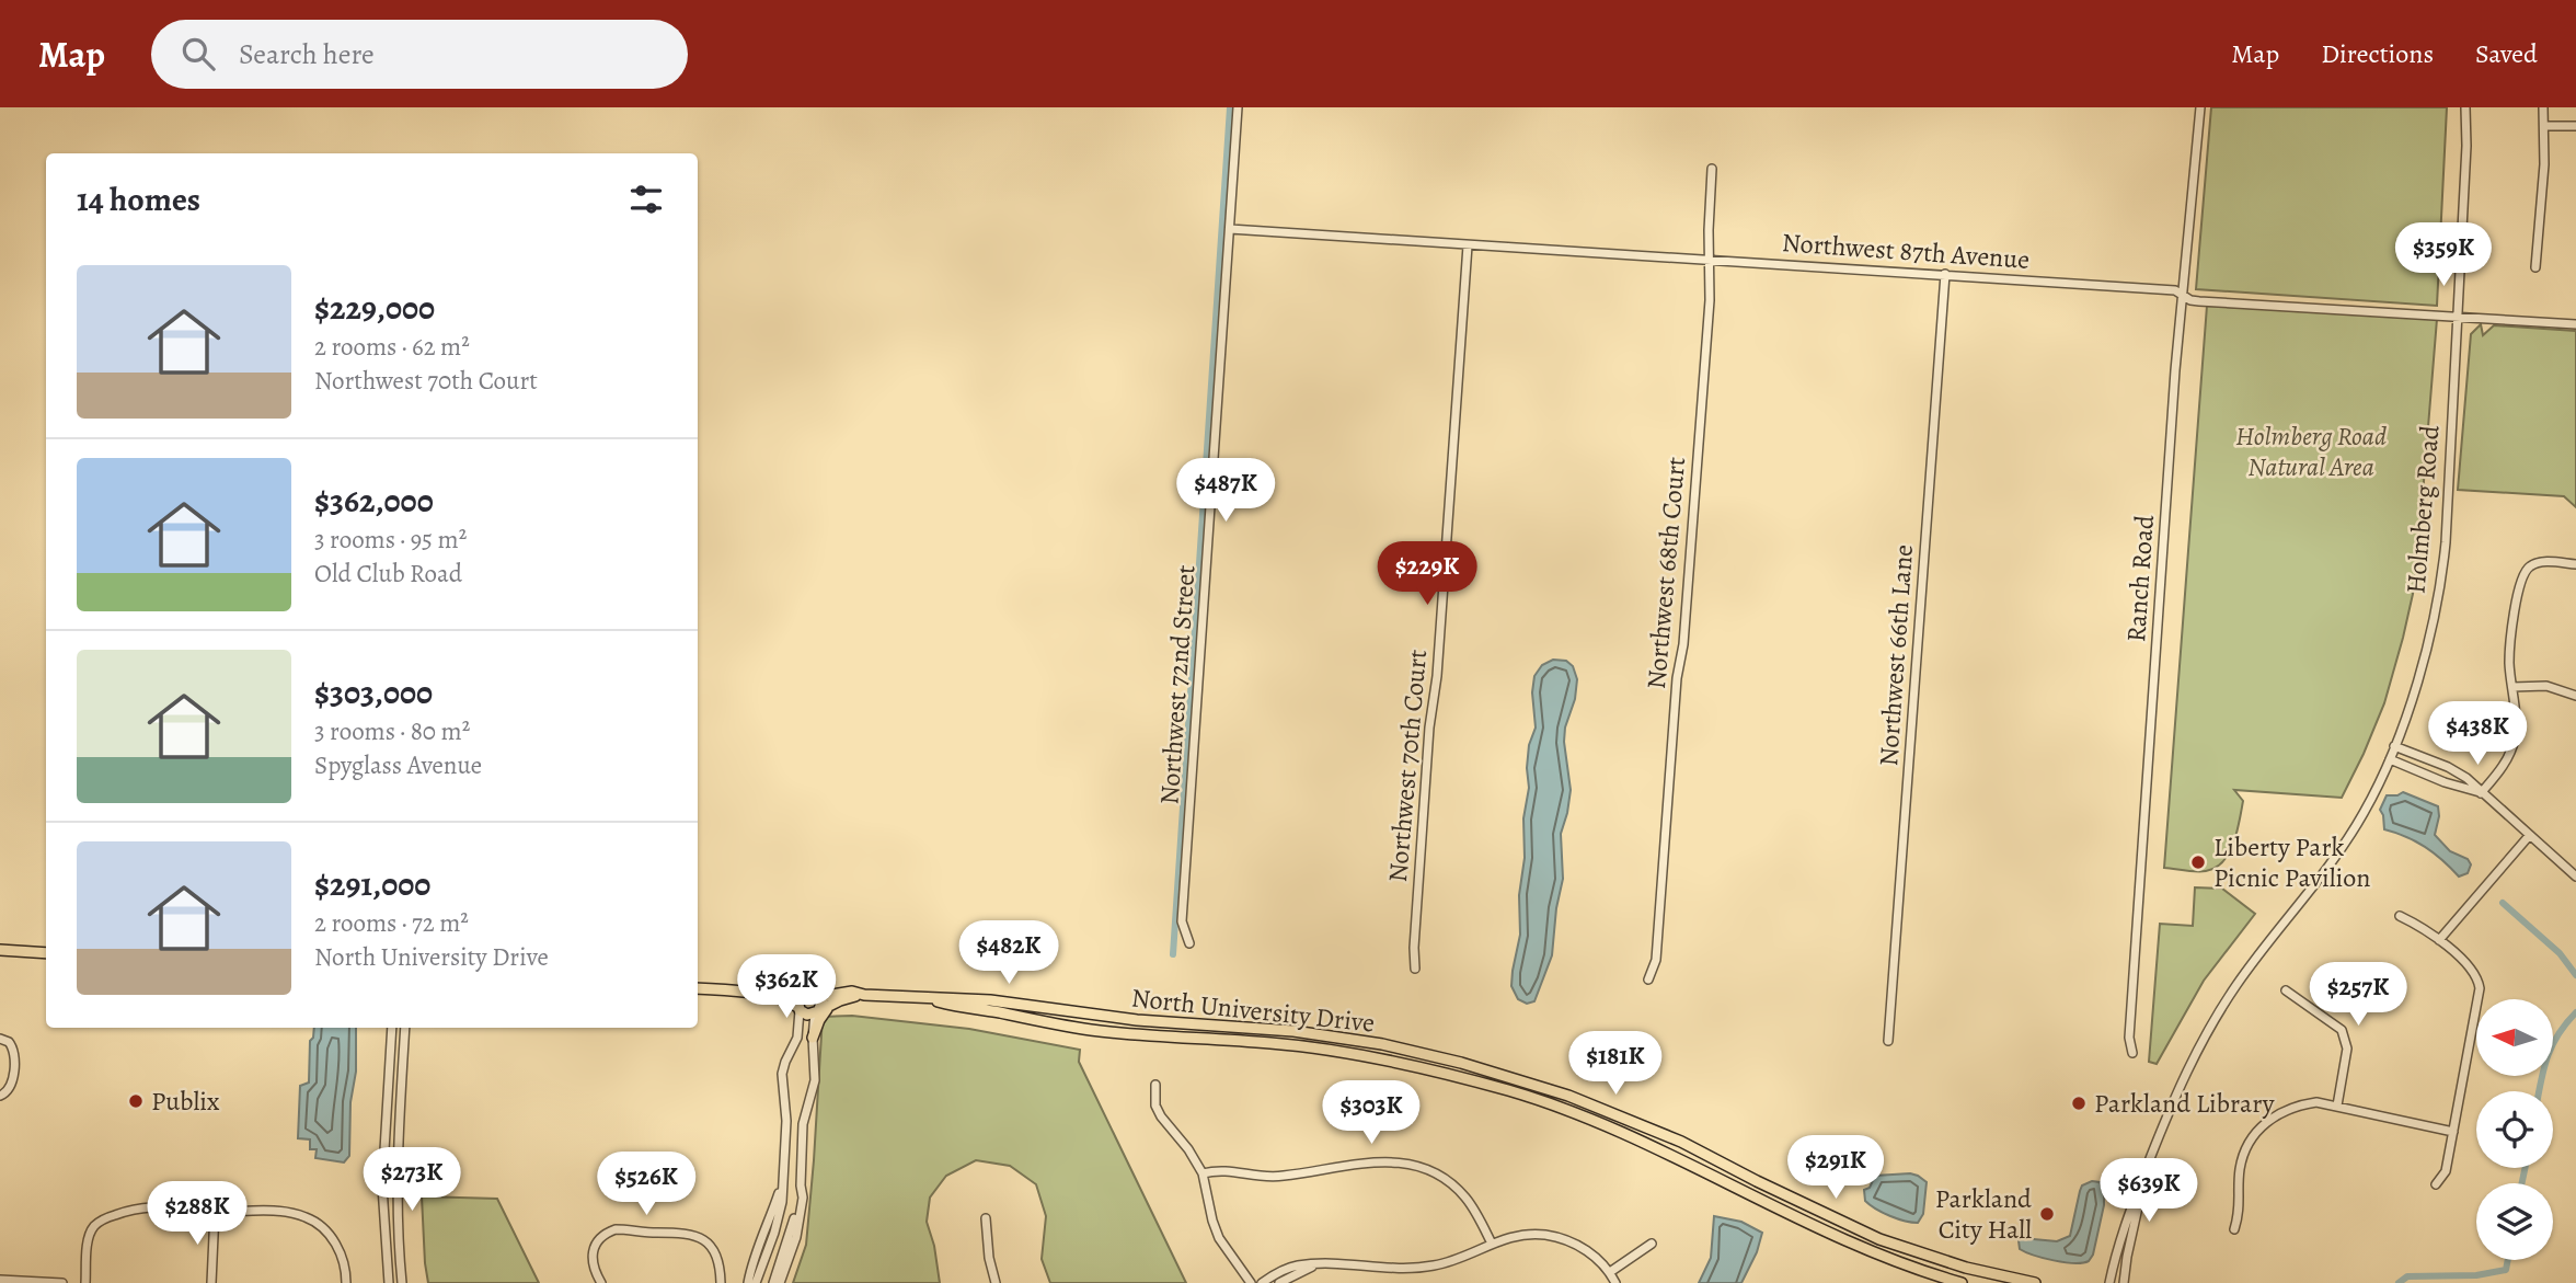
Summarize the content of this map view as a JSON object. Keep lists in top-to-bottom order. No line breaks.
{"streets":{"main road":["North University Drive"],"street":["Northwest 87th Avenue","Holmberg Road","Northwest 68th Court","Ranch Road","Northwest 66th Lane","Northwest 72nd Street","Northwest 70th Court"]},"crossings":[["Northwest 87th Avenue","Holmberg Road"],["Northwest 87th Avenue","Northwest 68th Court"],["Northwest 87th Avenue","Ranch Road"],["Northwest 87th Avenue","Northwest 66th Lane"],["Northwest 87th Avenue","Northwest 72nd Street"],["Northwest 87th Avenue","Northwest 70th Court"]],"parks":["Holmberg Road Natural Area"],"places":["Liberty Park Picnic Pavilion","Publix","Parkland Library","Parkland City Hall"],"north":"left","page":{"header":"Map","search":"Search here","nav":["Map","Directions","Saved"],"heading":"14 homes","price":["$359K","$487K","$229K","$438K","$482K","$362K","$257K","$181K","$303K","$291K","$273K","$526K","$639K","$288K"],"list":[{"name":"$229,000","note":"2 rooms · 62 m² · Northwest 70th Court"},{"name":"$362,000","note":"3 rooms · 95 m² · Old Club Road"},{"name":"$303,000","note":"3 rooms · 80 m² · Spyglass Avenue"},{"name":"$291,000","note":"2 rooms · 72 m² · North University Drive"}]}}
